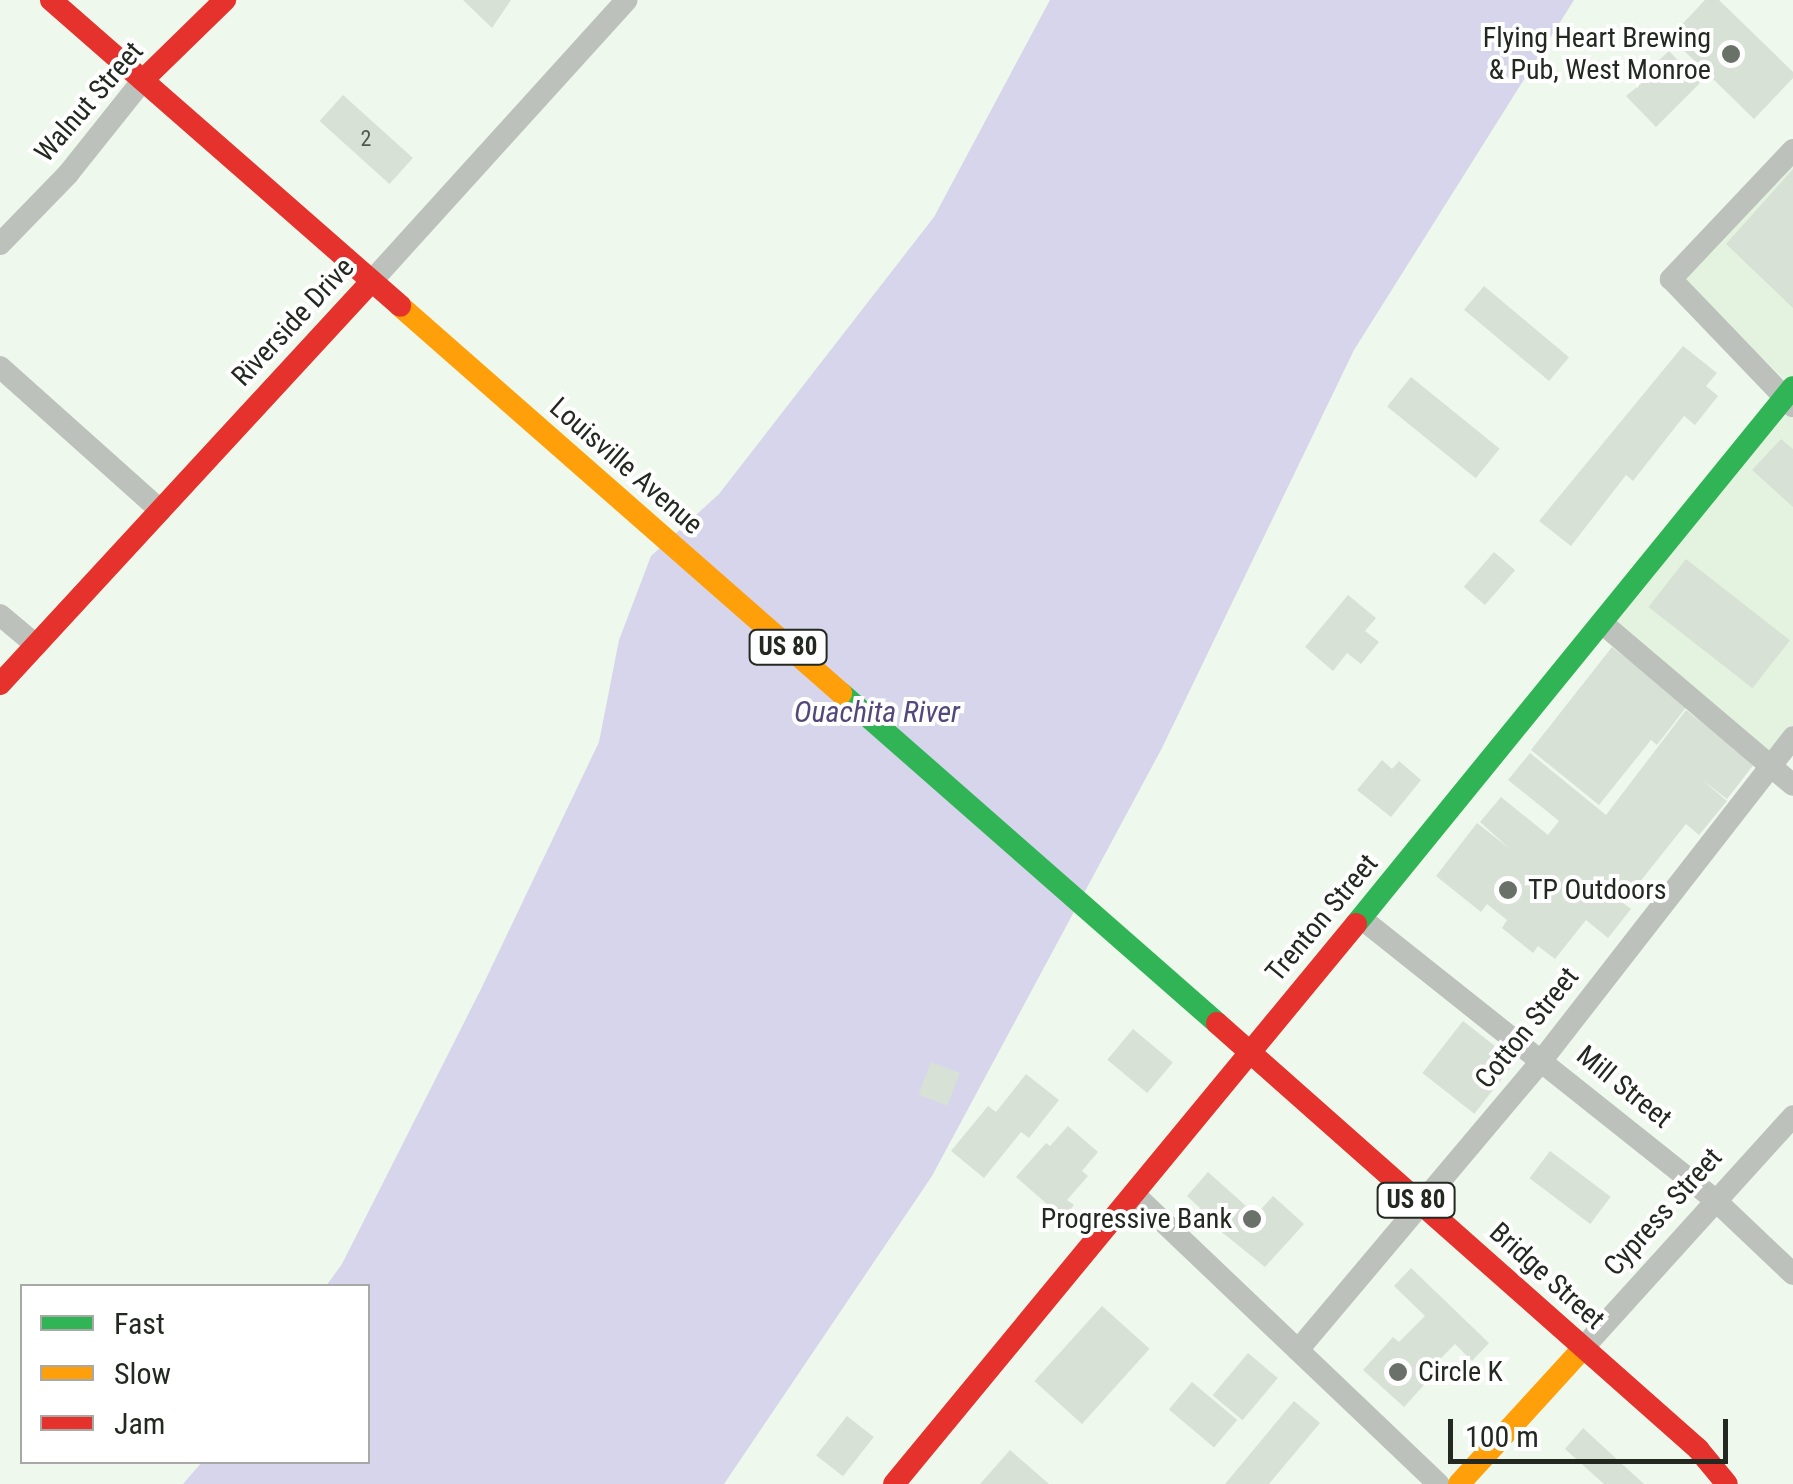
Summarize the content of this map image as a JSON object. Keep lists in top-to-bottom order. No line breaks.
{"streets":{"main road":["Walnut Street","Riverside Drive","Louisville Avenue","US 80","Trenton Street","Cypress Street","Bridge Street"],"street":["Cotton Street","Mill Street"]},"crossings":[["Walnut Street","Louisville Avenue"],["Riverside Drive","Louisville Avenue"],["Louisville Avenue","Bridge Street"],["Trenton Street","Mill Street"],["Trenton Street","Bridge Street"],["Cotton Street","Mill Street"],["Cotton Street","Bridge Street"],["Mill Street","Cypress Street"],["Cypress Street","Bridge Street"]],"water":["Ouachita River"],"places":["Flying Heart Brewing & Pub, West Monroe","TP Outdoors","Progressive Bank","Circle K"],"house_numbers":["2"],"legend":["Fast","Slow","Jam"],"scale_bar":"100 m"}
